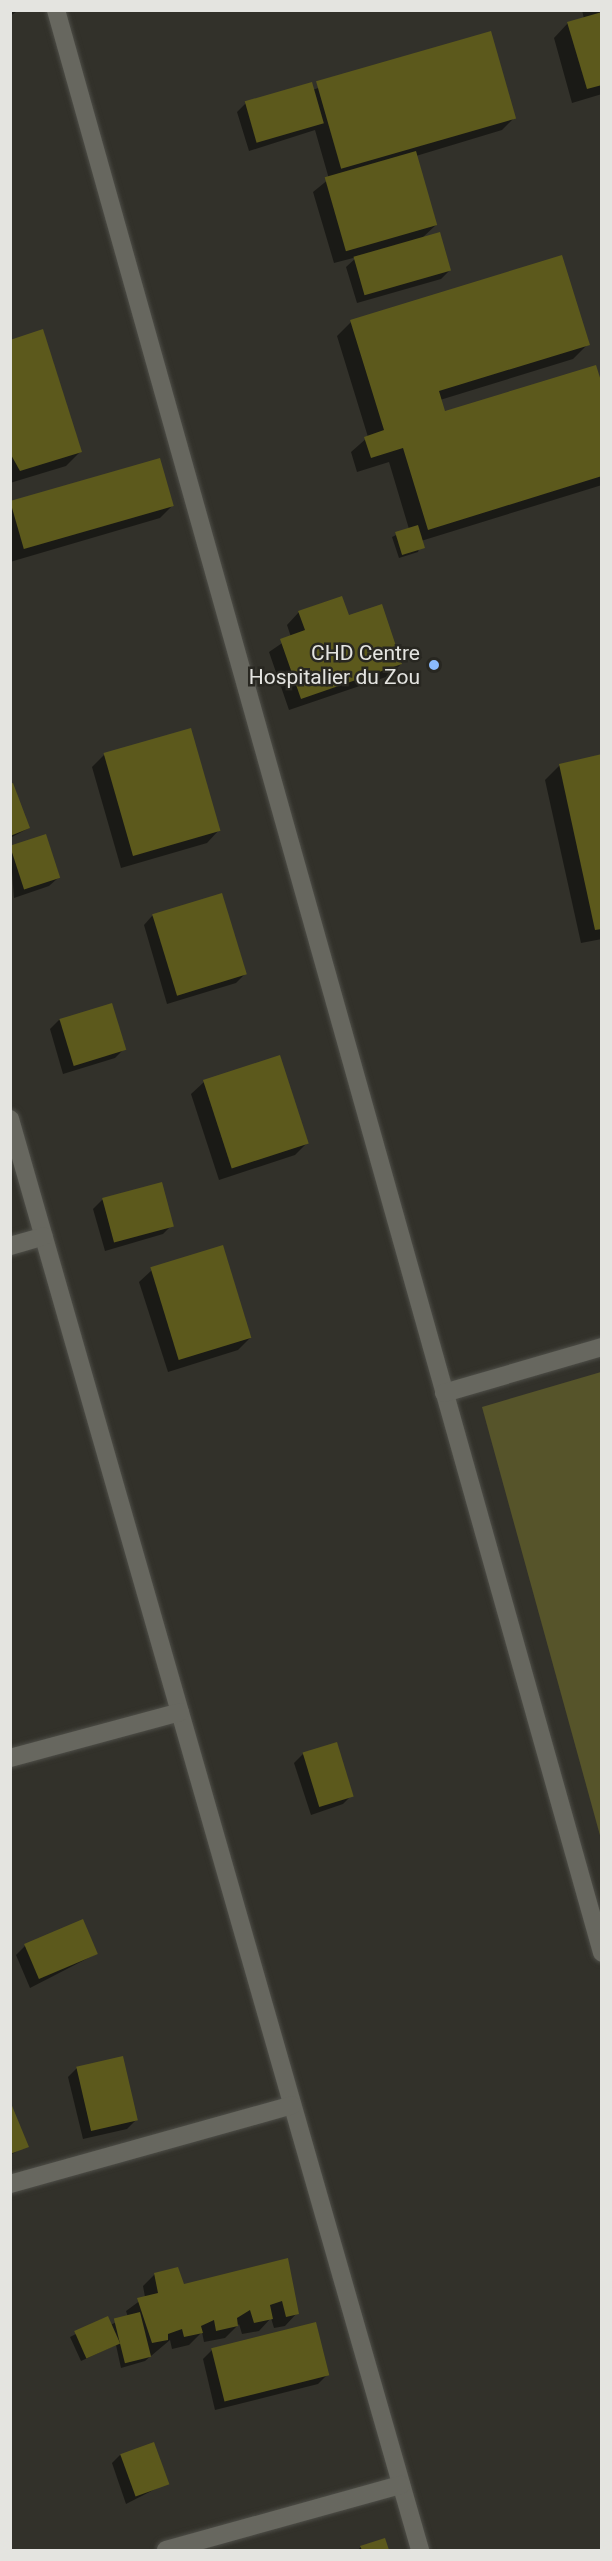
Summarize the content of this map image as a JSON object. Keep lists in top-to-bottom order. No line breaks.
{"places":["CHD Centre Hospitalier du Zou"]}
